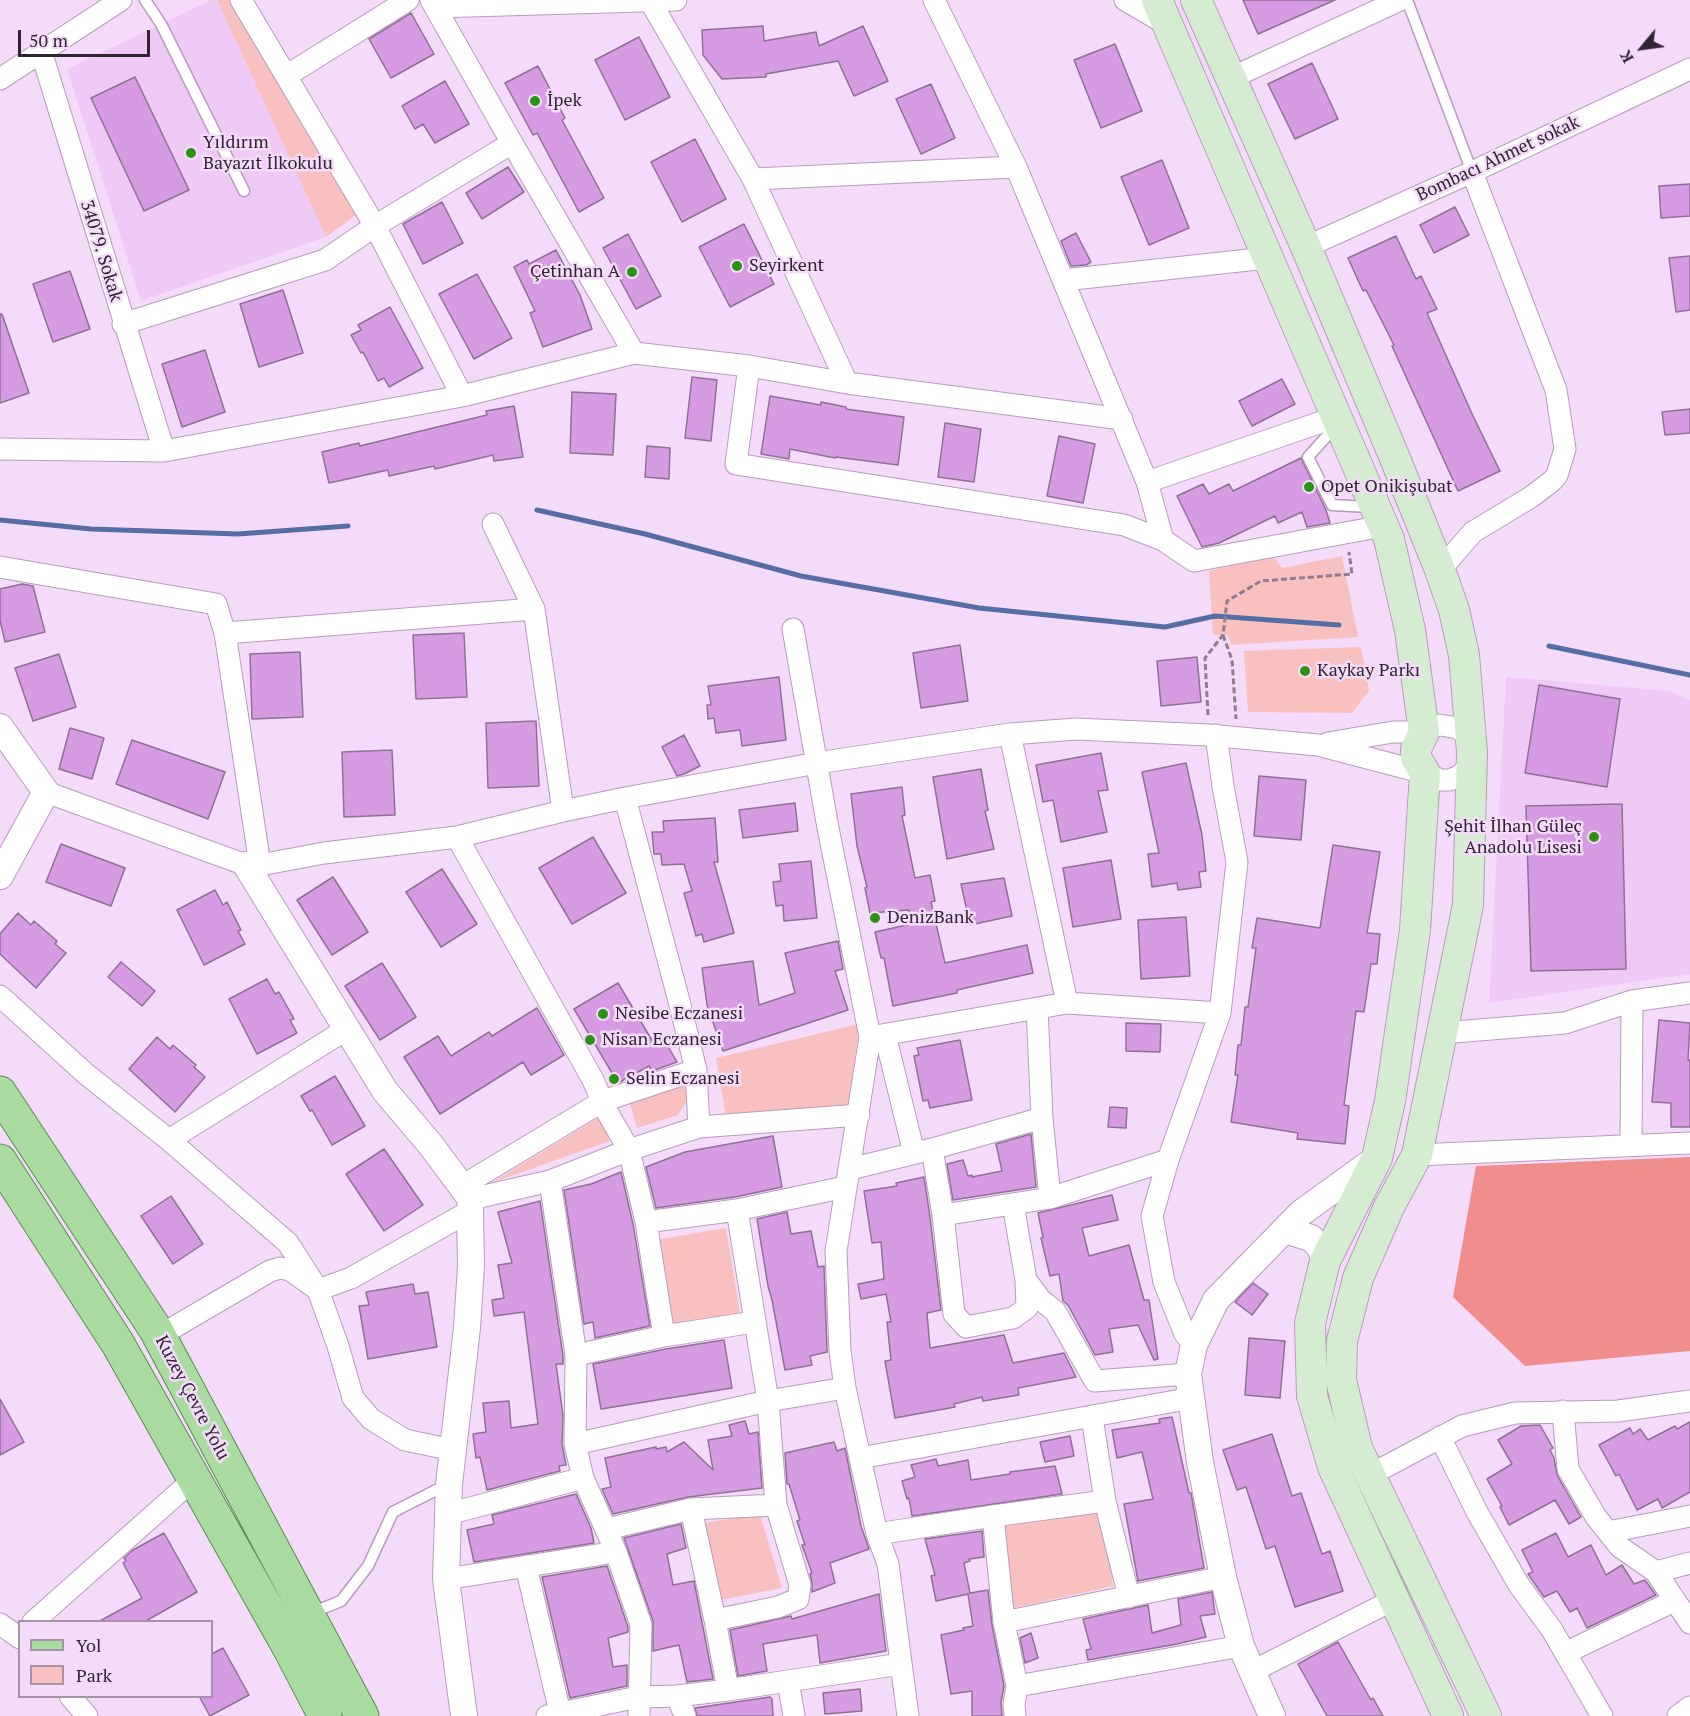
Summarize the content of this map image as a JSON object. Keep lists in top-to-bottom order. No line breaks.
{"streets":{"main road":["Kuzey Çevre Yolu"],"street":["Bombacı Ahmet sokak","34079. Sokak"]},"places":["İpek","Yıldırım Bayazıt İlkokulu","Seyirkent","Çetinhan A","Opet Onikişubat","Kaykay Parkı","Şehit İlhan Güleç Anadolu Lisesi","DenizBank","Nesibe Eczanesi","Nisan Eczanesi","Selin Eczanesi"],"legend":["Yol","Park"],"scale_bar":"50 m","north":"bottom left"}
